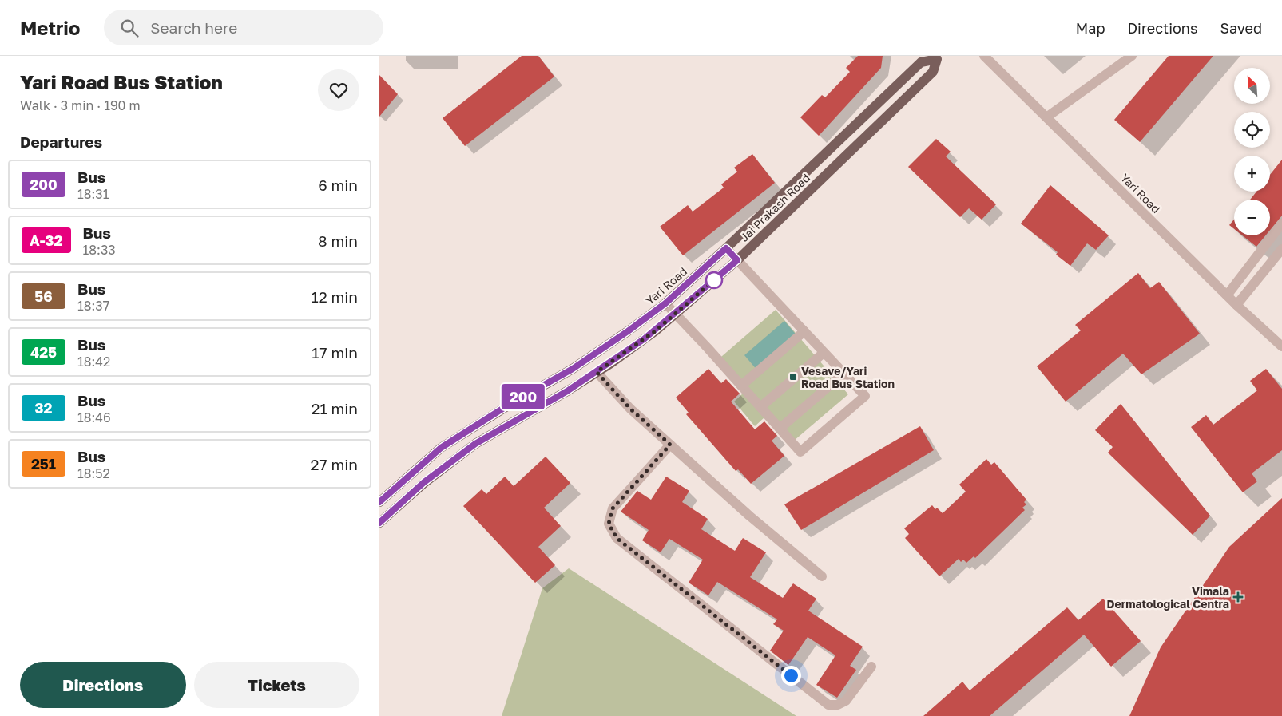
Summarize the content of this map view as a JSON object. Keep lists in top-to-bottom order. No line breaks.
{"streets":{"main road":["Yari Road","Jai Prakash Road"]},"crossings":[["Yari Road","Jai Prakash Road"]],"places":{"transit":["Vesave/Yari Road Bus Station"],"health":["Vimala Dermatological Centra"]},"lines":["bus line 200"],"north":"top left","page":{"header":"Metrio","search":"Search here","nav":["Map","Directions","Saved"],"heading":[["Yari Road Bus Station","Walk · 3 min · 190 m"],"Departures"],"on_map":"200","map_buttons":["+","−"],"list":[{"mark":"200","name":"Bus","note":"18:31","value":"6 min"},{"mark":"A-32","name":"Bus","note":"18:33","value":"8 min"},{"mark":"56","name":"Bus","note":"18:37","value":"12 min"},{"mark":"425","name":"Bus","note":"18:42","value":"17 min"},{"mark":"32","name":"Bus","note":"18:46","value":"21 min"},{"mark":"251","name":"Bus","note":"18:52","value":"27 min"}],"buttons":["Directions","Tickets"]}}
